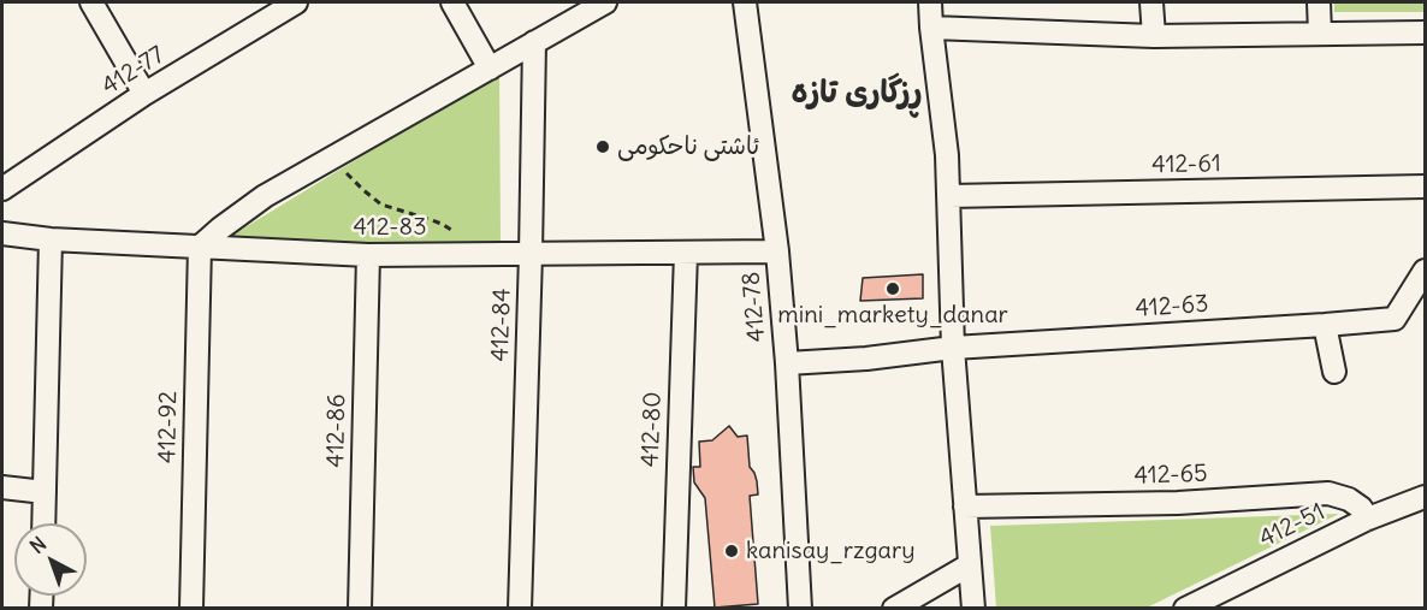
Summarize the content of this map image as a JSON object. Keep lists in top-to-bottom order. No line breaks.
{"streets":{"street":["412-77","412-61","412-83","412-78","412-63","412-84","412-92","412-80","412-86","412-65","412-51"]},"crossings":[["412-83","412-78"],["412-83","412-84"],["412-83","412-92"],["412-83","412-80"],["412-83","412-86"],["412-65","412-51"]],"districts":["ڕزگاری تازە"],"places":["ئاشتی ناحکومی","mini_markety_danar","kanisay_rzgary"],"north":"top left"}
